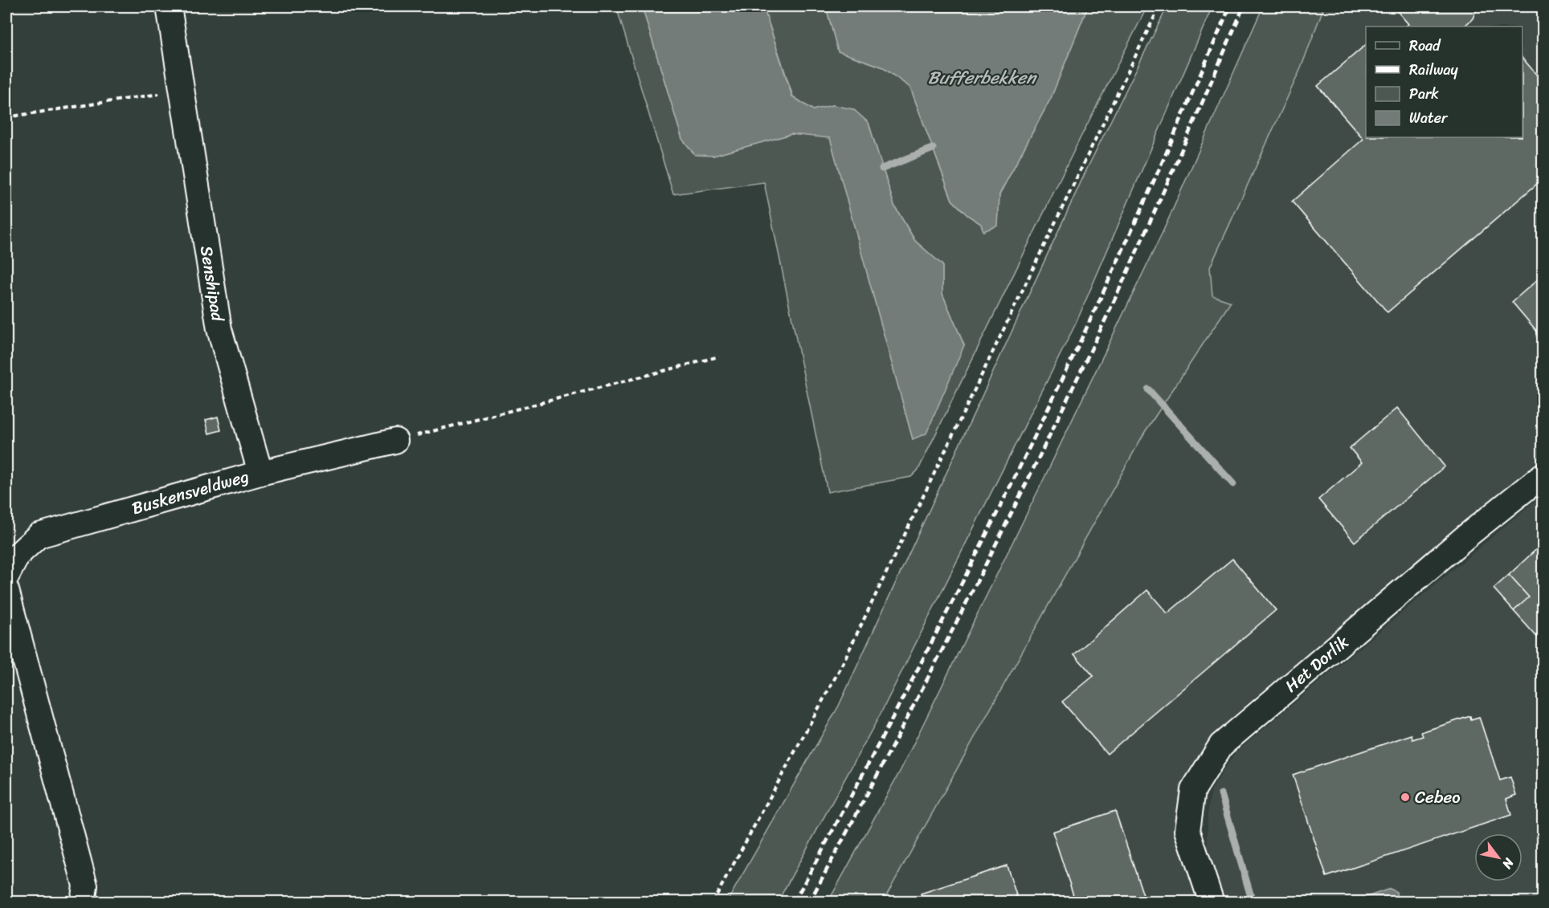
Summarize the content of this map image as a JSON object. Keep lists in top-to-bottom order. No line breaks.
{"streets":{"street":["Senshipad","Buskensveldweg","Het Dorlik"]},"crossings":[["Senshipad","Buskensveldweg"]],"water":["Bufferbekken"],"places":["Cebeo"],"legend":["Road","Railway","Park","Water"],"north":"bottom right"}
